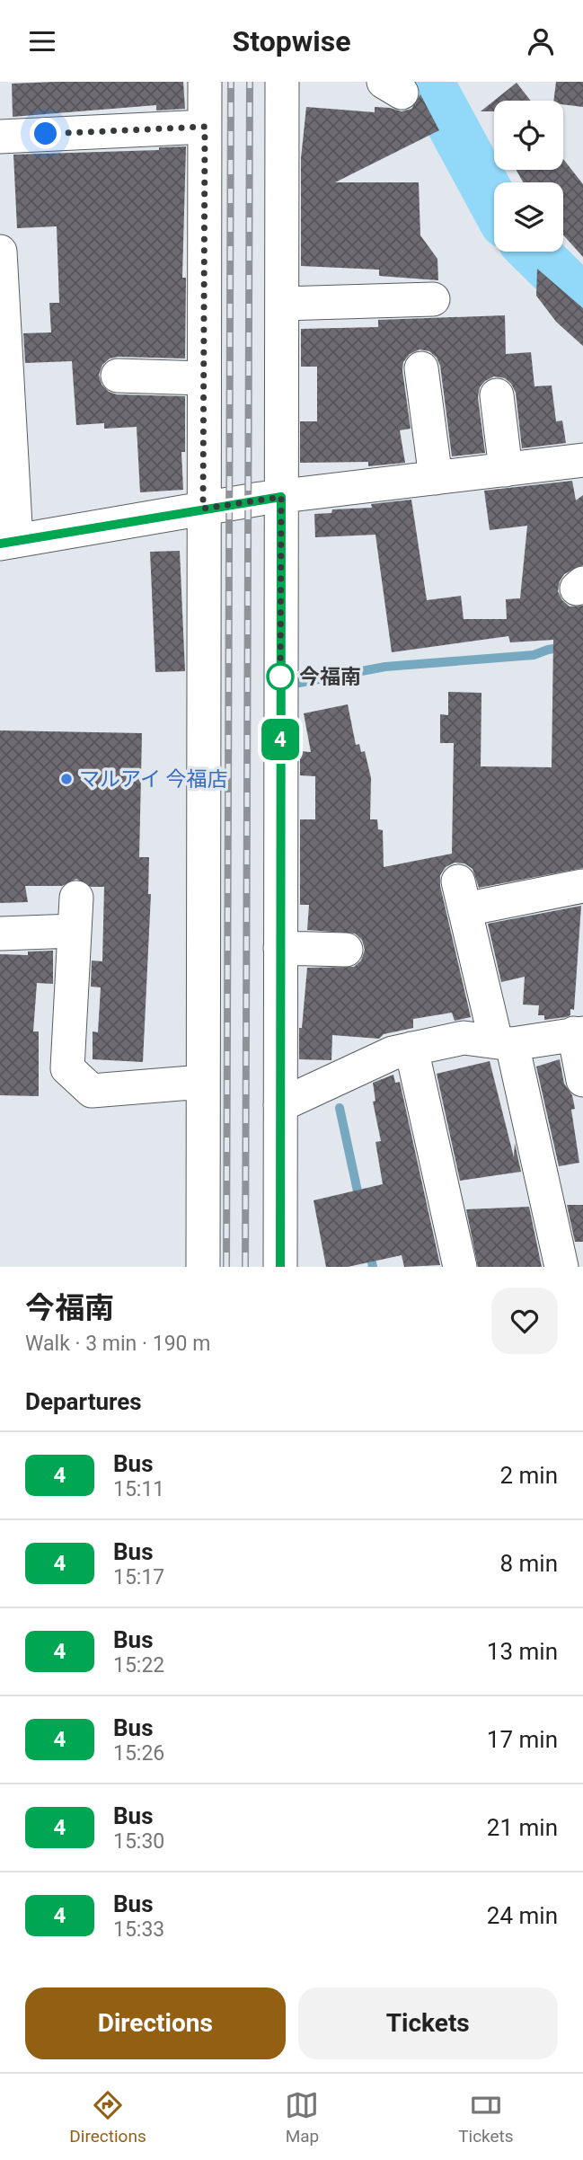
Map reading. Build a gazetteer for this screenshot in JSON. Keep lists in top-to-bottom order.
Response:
{
  "places": ["今福南", "マルアイ 今福店"],
  "lines": ["bus line 4"],
  "page": {
    "header": "Stopwise",
    "on_map": "4",
    "heading": [
      ["今福南", "Walk · 3 min · 190 m"],
      "Departures"
    ],
    "list": [
      {
        "mark": "4",
        "name": "Bus",
        "note": "15:11",
        "value": "2 min"
      },
      {
        "mark": "4",
        "name": "Bus",
        "note": "15:17",
        "value": "8 min"
      },
      {
        "mark": "4",
        "name": "Bus",
        "note": "15:22",
        "value": "13 min"
      },
      {
        "mark": "4",
        "name": "Bus",
        "note": "15:26",
        "value": "17 min"
      },
      {
        "mark": "4",
        "name": "Bus",
        "note": "15:30",
        "value": "21 min"
      },
      {
        "mark": "4",
        "name": "Bus",
        "note": "15:33",
        "value": "24 min"
      }
    ],
    "buttons": ["Directions", "Tickets"],
    "tabs": ["Directions", "Map", "Tickets"]
  }
}
